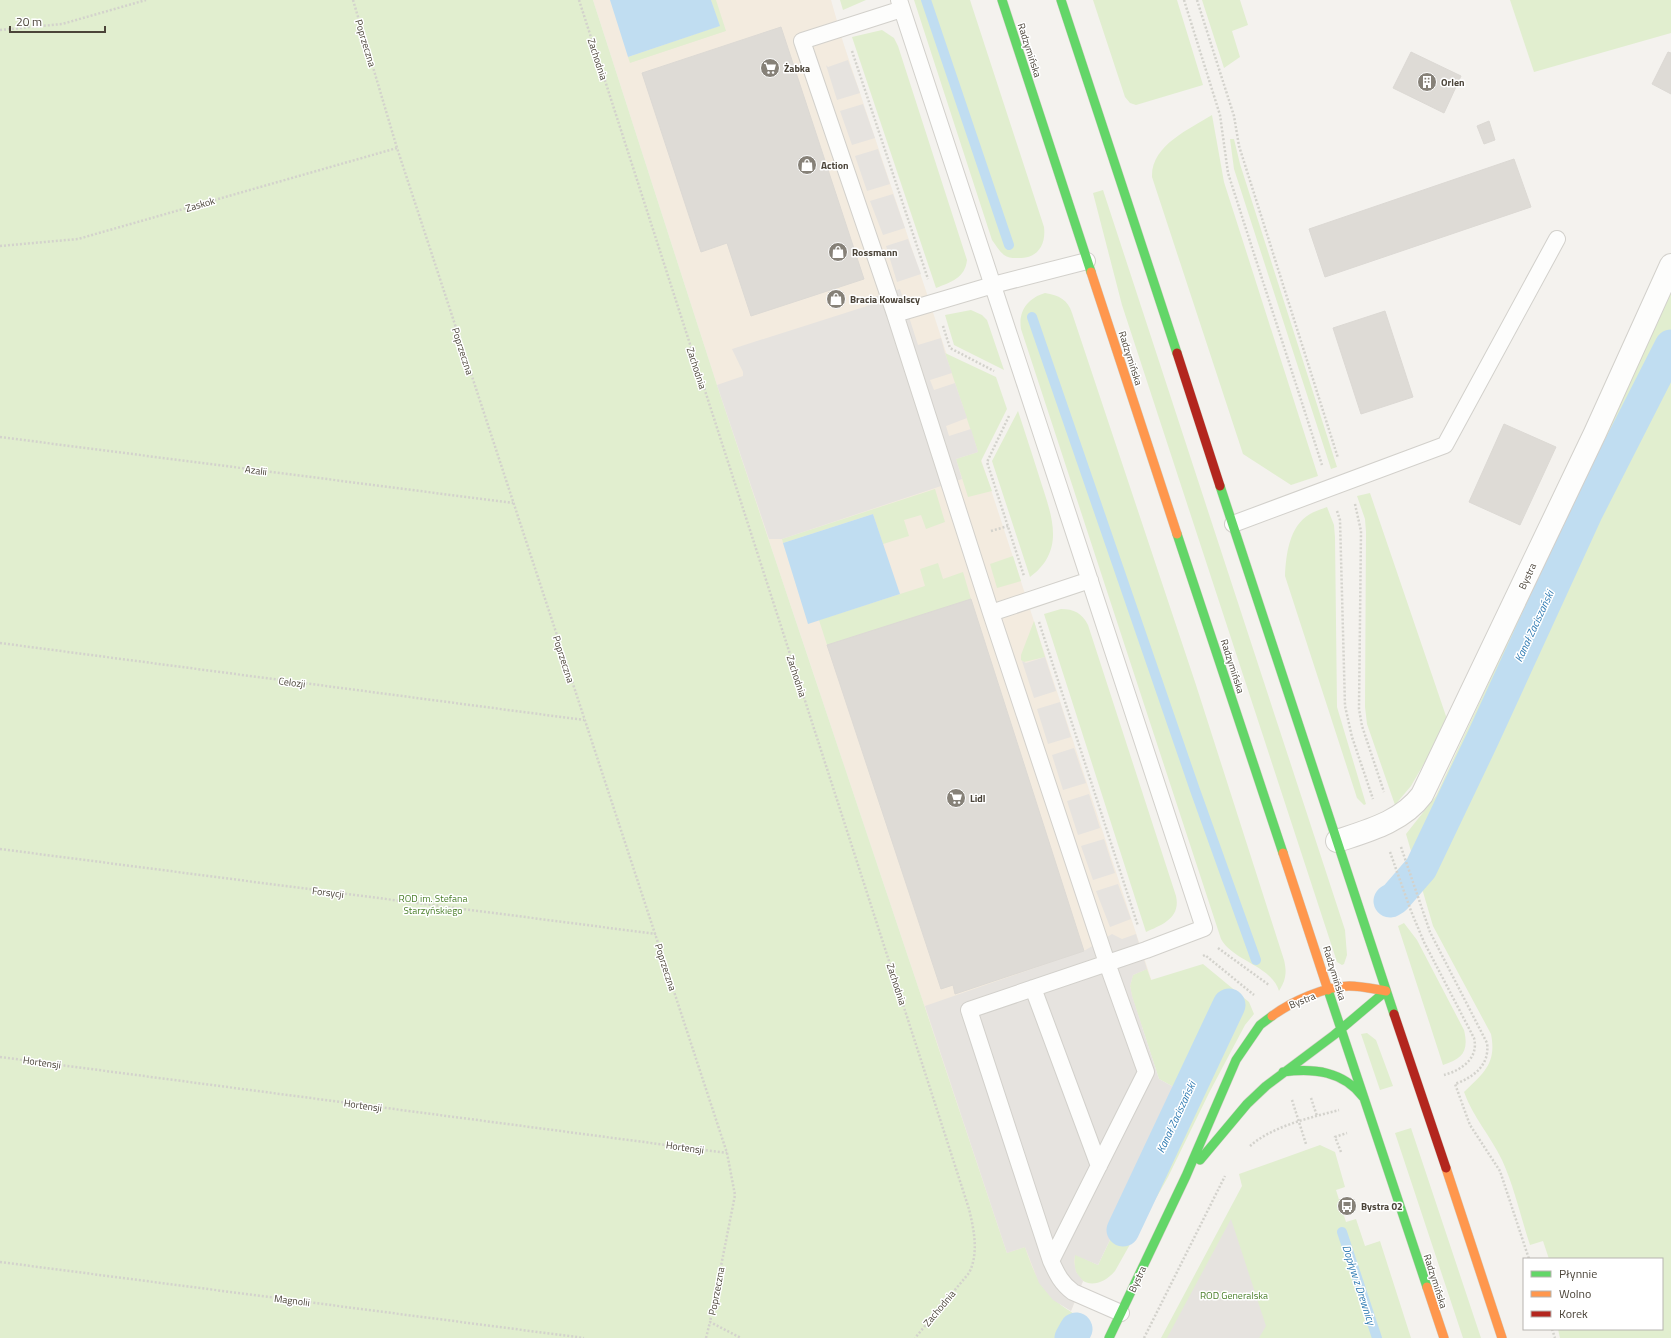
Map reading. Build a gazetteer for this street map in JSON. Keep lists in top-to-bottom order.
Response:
{
  "streets": {
    "main road": ["Radzymińska", "Bystra"],
    "path": [
      "Poprzeczna",
      "Zachodnia",
      "Zaskok",
      "Azalii",
      "Celozji",
      "Forsycji",
      "Hortensji",
      "Magnolii"
    ]
  },
  "crossings": [
    ["Poprzeczna", "Zaskok"],
    ["Poprzeczna", "Azalii"],
    ["Poprzeczna", "Celozji"],
    ["Poprzeczna", "Forsycji"],
    ["Poprzeczna", "Hortensji"],
    ["Radzymińska", "Bystra"]
  ],
  "water": ["Kanał Zaciszański", "Dopływ z Drewnicy"],
  "parks": ["ROD im. Stefana Starzyńskiego", "ROD Generalska"],
  "places": {
    "supermarket": ["Żabka", "Lidl"],
    "building": ["Orlen"],
    "shop": ["Action", "Rossmann", "Bracia Kowalscy"],
    "bus stop": ["Bystra 02"]
  },
  "legend": ["Płynnie", "Wolno", "Korek"],
  "scale_bar": "20 m"
}
